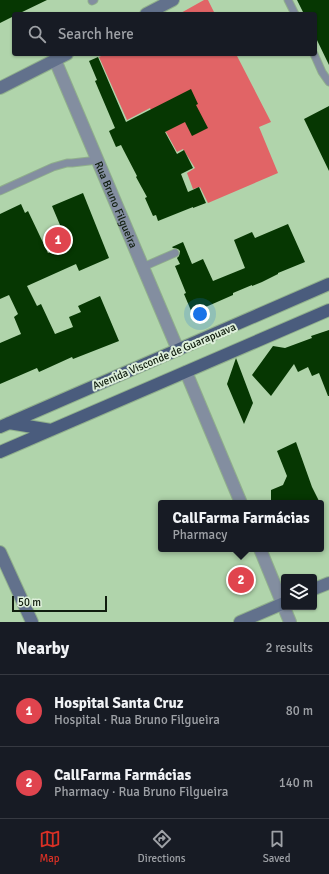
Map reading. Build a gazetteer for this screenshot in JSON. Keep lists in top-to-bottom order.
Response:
{
  "streets": {
    "main road": ["Avenida Visconde de Guarapuava"],
    "street": ["Rua Bruno Filgueira"]
  },
  "crossings": [
    ["Rua Bruno Filgueira", "Avenida Visconde de Guarapuava"]
  ],
  "scale_bar": "50 m",
  "page": {
    "search": "Search here",
    "pins": ["1", "2"],
    "popup": ["CallFarma Farmácias", "Pharmacy"],
    "scale": "50 m",
    "heading": ["Nearby", "2 results"],
    "list": [
      {
        "mark": "1",
        "name": "Hospital Santa Cruz",
        "note": "Hospital · Rua Bruno Filgueira",
        "value": "80 m"
      },
      {
        "mark": "2",
        "name": "CallFarma Farmácias",
        "note": "Pharmacy · Rua Bruno Filgueira",
        "value": "140 m"
      }
    ],
    "nav": ["Map", "Directions", "Saved"]
  }
}
